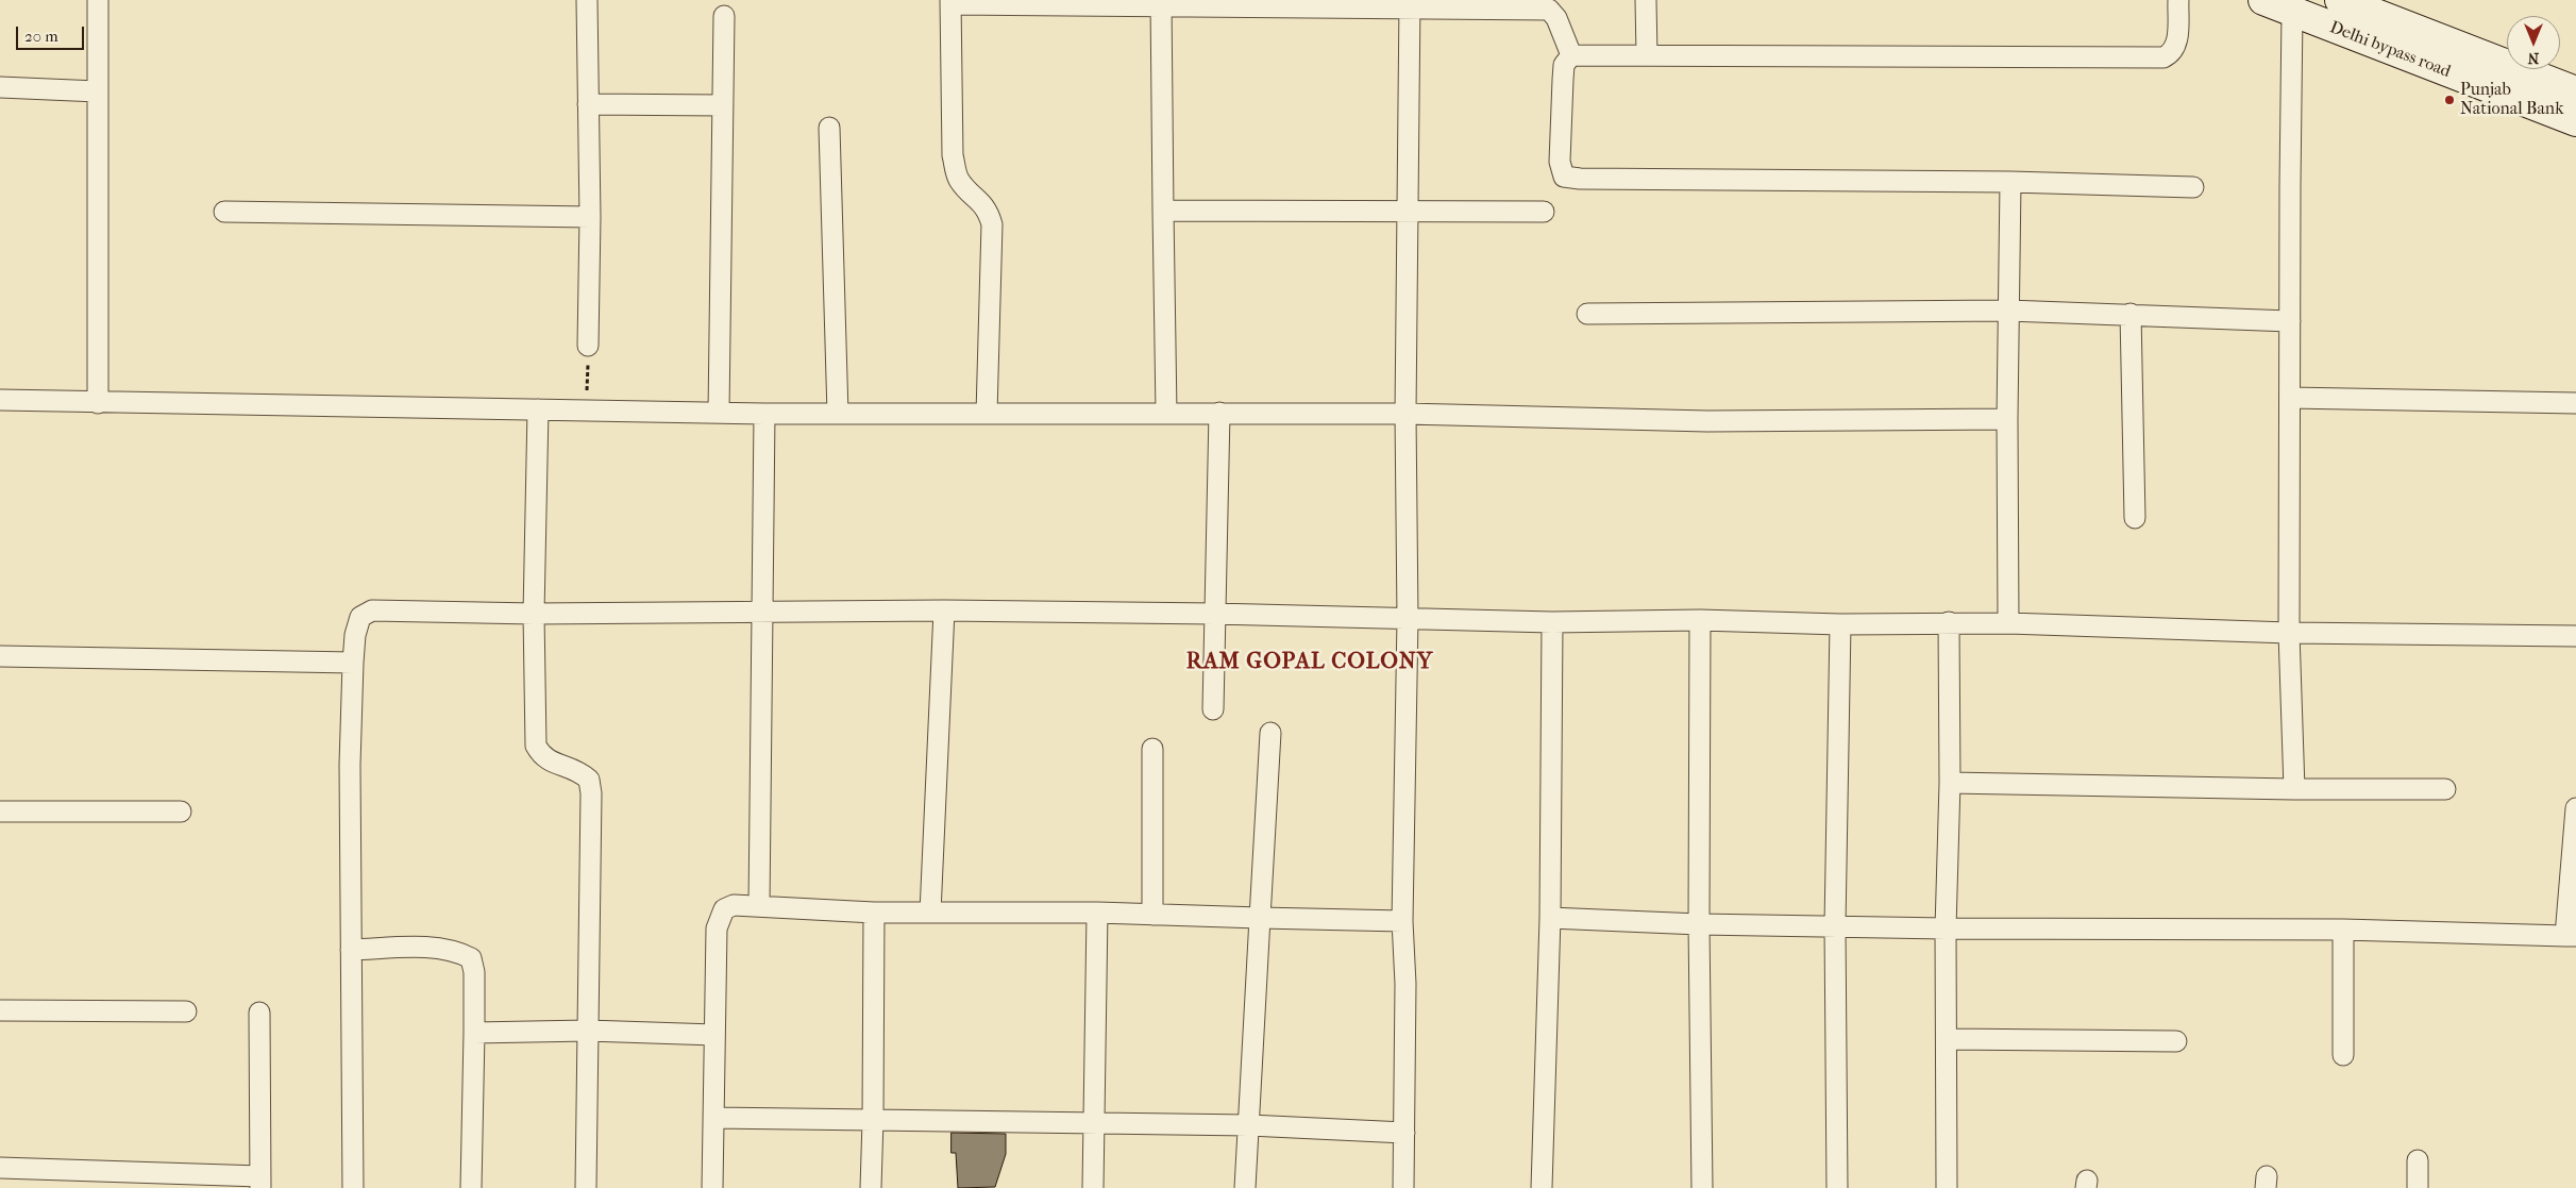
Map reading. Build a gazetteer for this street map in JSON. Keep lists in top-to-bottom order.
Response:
{
  "streets": {
    "main road": ["Delhi bypass road"]
  },
  "districts": ["RAM GOPAL COLONY"],
  "places": ["Punjab National Bank"],
  "scale_bar": "20 m",
  "north": "bottom"
}
